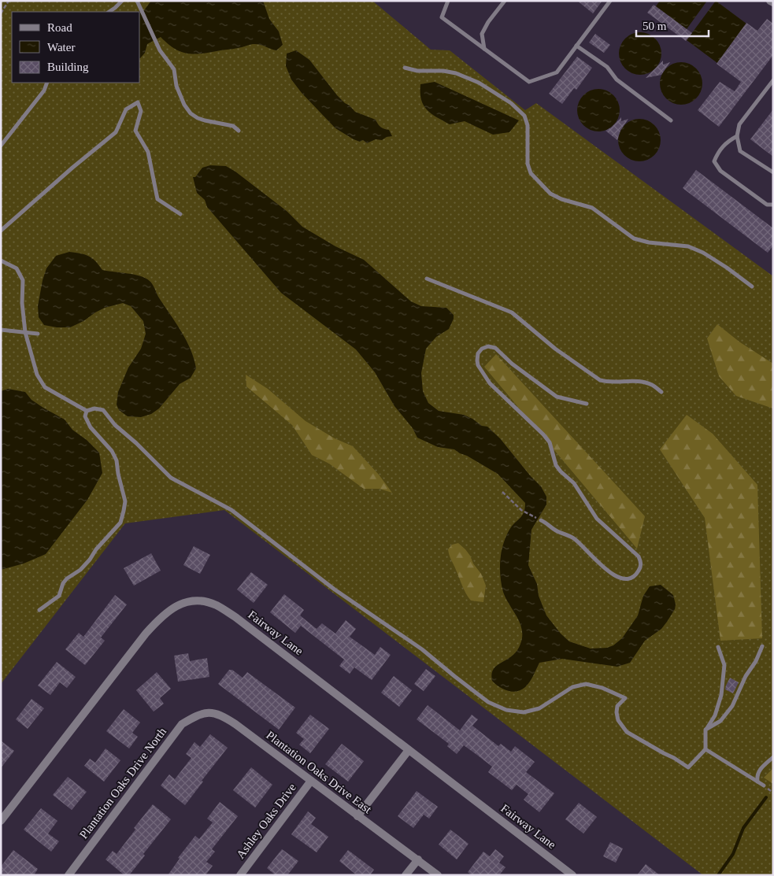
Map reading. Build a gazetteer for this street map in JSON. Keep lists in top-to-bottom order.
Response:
{
  "streets": {
    "street": [
      "Fairway Lane",
      "Plantation Oaks Drive East",
      "Plantation Oaks Drive North",
      "Ashley Oaks Drive"
    ]
  },
  "crossings": [
    ["Plantation Oaks Drive East", "Plantation Oaks Drive North"],
    ["Plantation Oaks Drive East", "Ashley Oaks Drive"]
  ],
  "legend": ["Road", "Water", "Building"],
  "scale_bar": "50 m"
}
